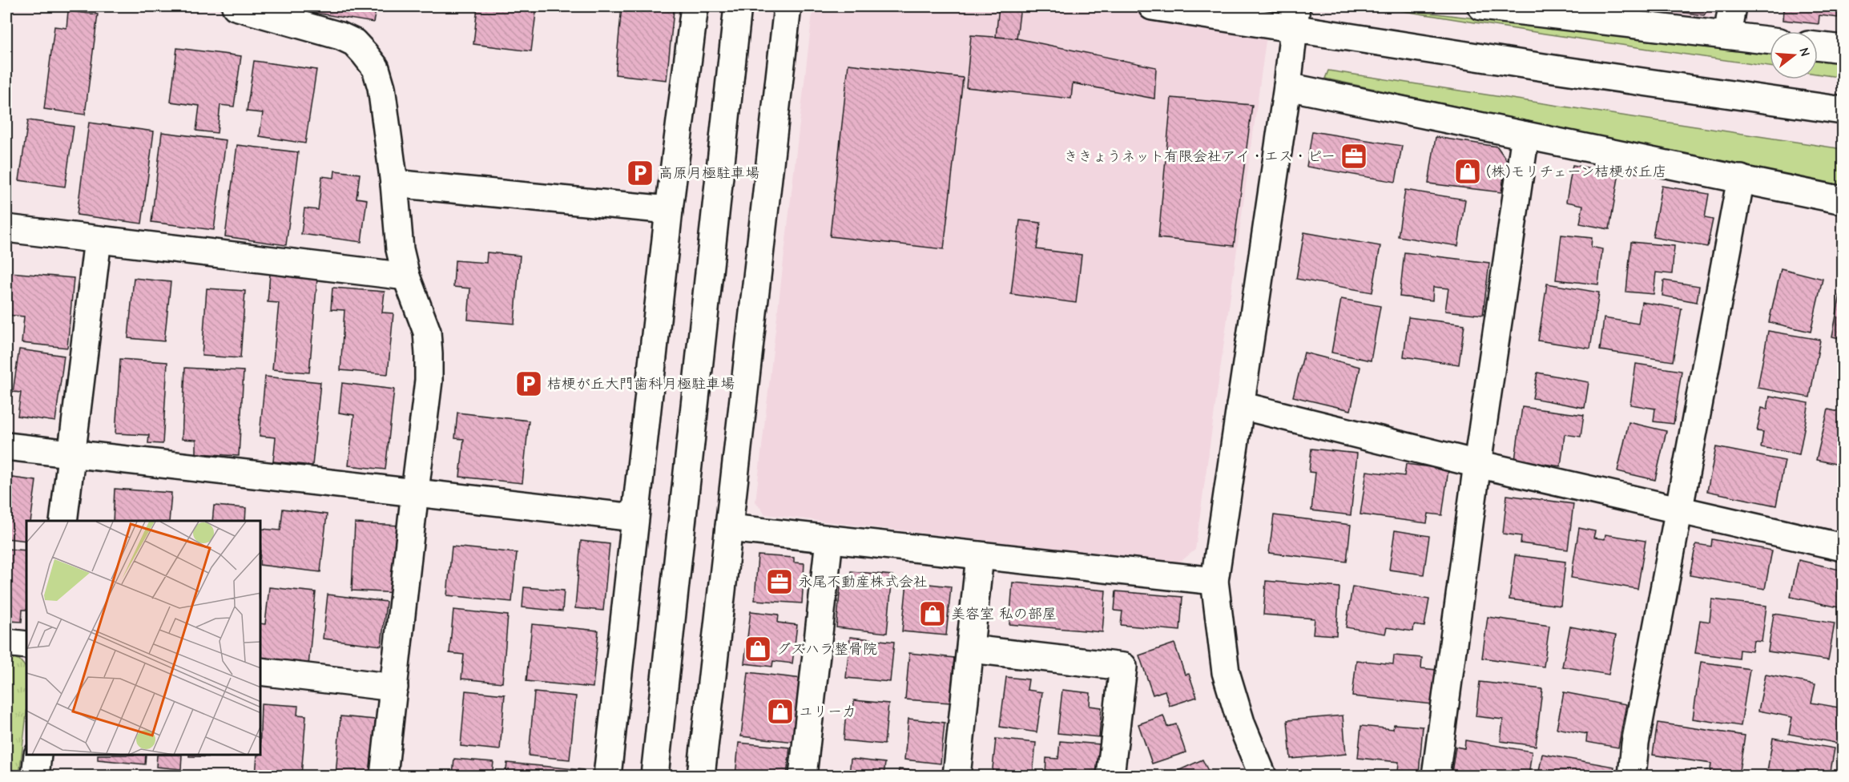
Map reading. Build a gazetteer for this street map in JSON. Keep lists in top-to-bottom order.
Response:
{
  "places": {
    "office": ["ききょうネット有限会社アイ・エス・ピー", "永尾不動産株式会社"],
    "shop": [
      "(株)モリチェーン桔梗が丘店",
      "美容室 私の部屋",
      "グズハラ整骨院",
      "ユリーカ"
    ],
    "parking": ["高原月極駐車場", "桔梗が丘大門歯科月極駐車場"]
  },
  "north": "right"
}
